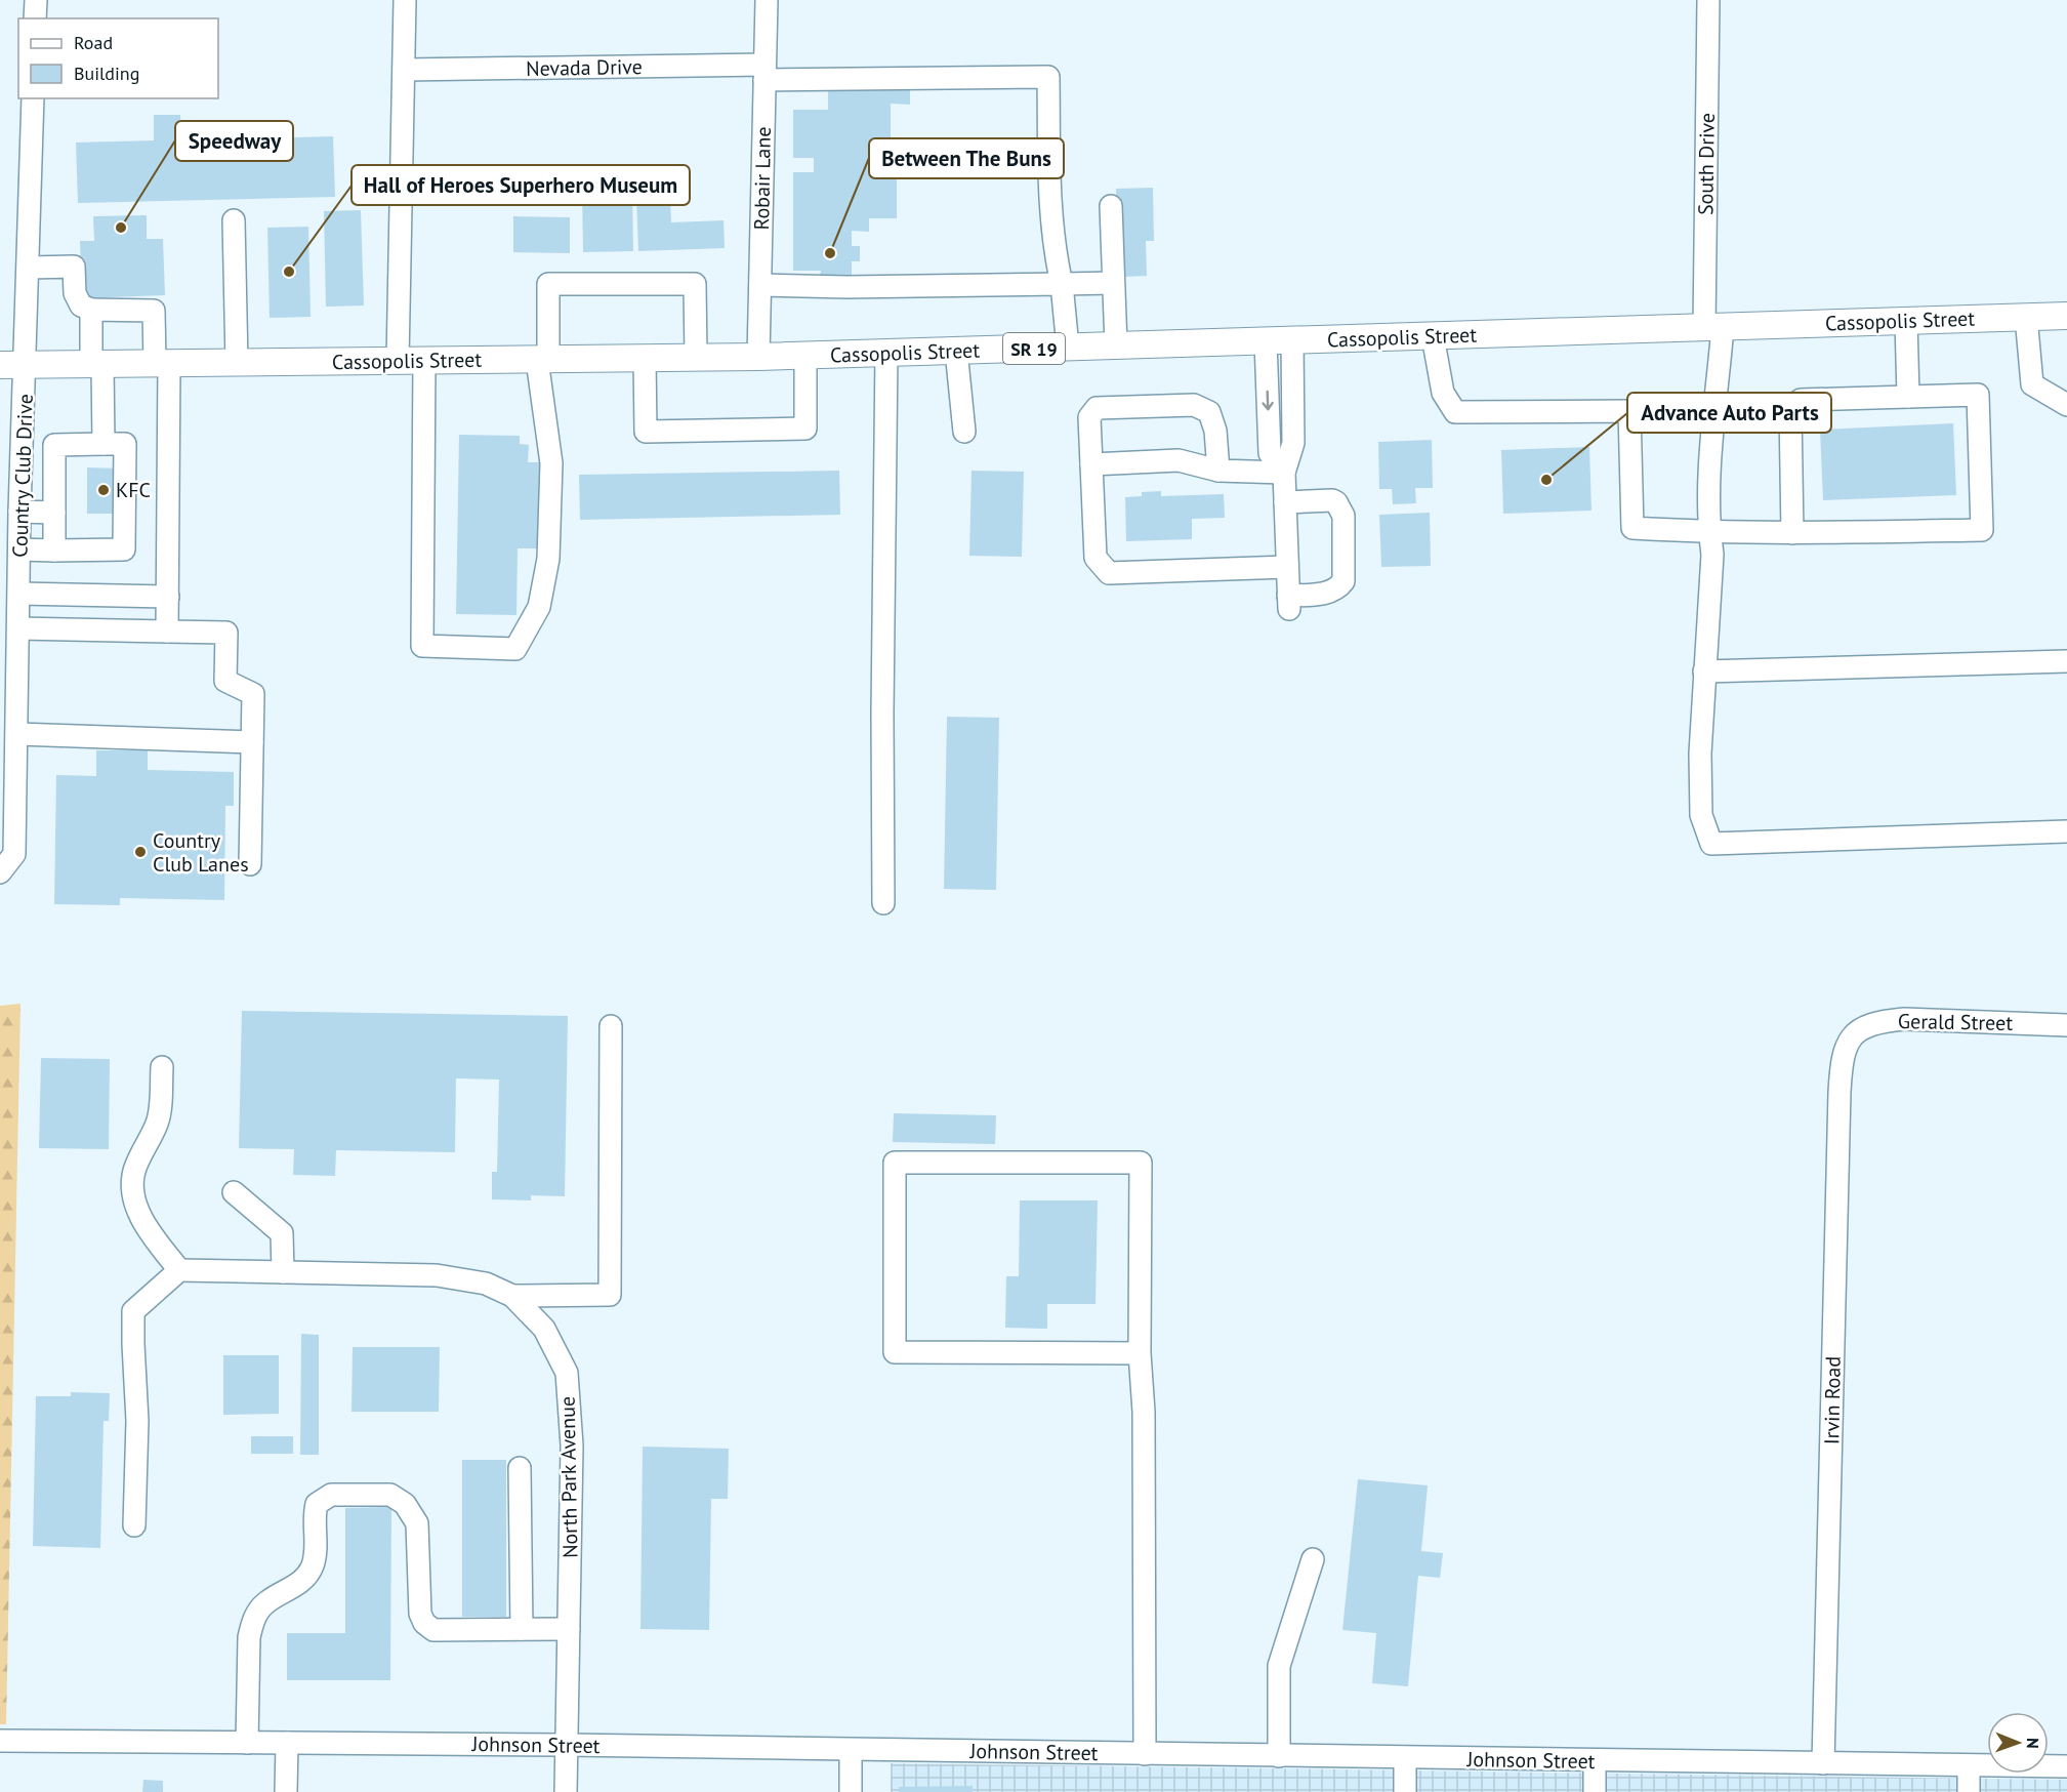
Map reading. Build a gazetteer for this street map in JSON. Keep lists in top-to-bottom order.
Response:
{
  "streets": {
    "main road": ["Cassopolis Street", "SR 19"],
    "street": [
      "Nevada Drive",
      "South Drive",
      "Robair Lane",
      "Country Club Drive",
      "Gerald Street",
      "Irvin Road",
      "North Park Avenue",
      "Johnson Street"
    ]
  },
  "crossings": [
    ["Nevada Drive", "Robair Lane"],
    ["South Drive", "Cassopolis Street"],
    ["Robair Lane", "Cassopolis Street"],
    ["Cassopolis Street", "Country Club Drive"],
    ["Gerald Street", "Irvin Road"],
    ["Irvin Road", "Johnson Street"],
    ["North Park Avenue", "Johnson Street"]
  ],
  "places": [
    "Speedway",
    "Between The Buns",
    "Hall of Heroes Superhero Museum",
    "Advance Auto Parts",
    "KFC",
    "Country Club Lanes"
  ],
  "legend": ["Road", "Building"],
  "north": "right"
}
